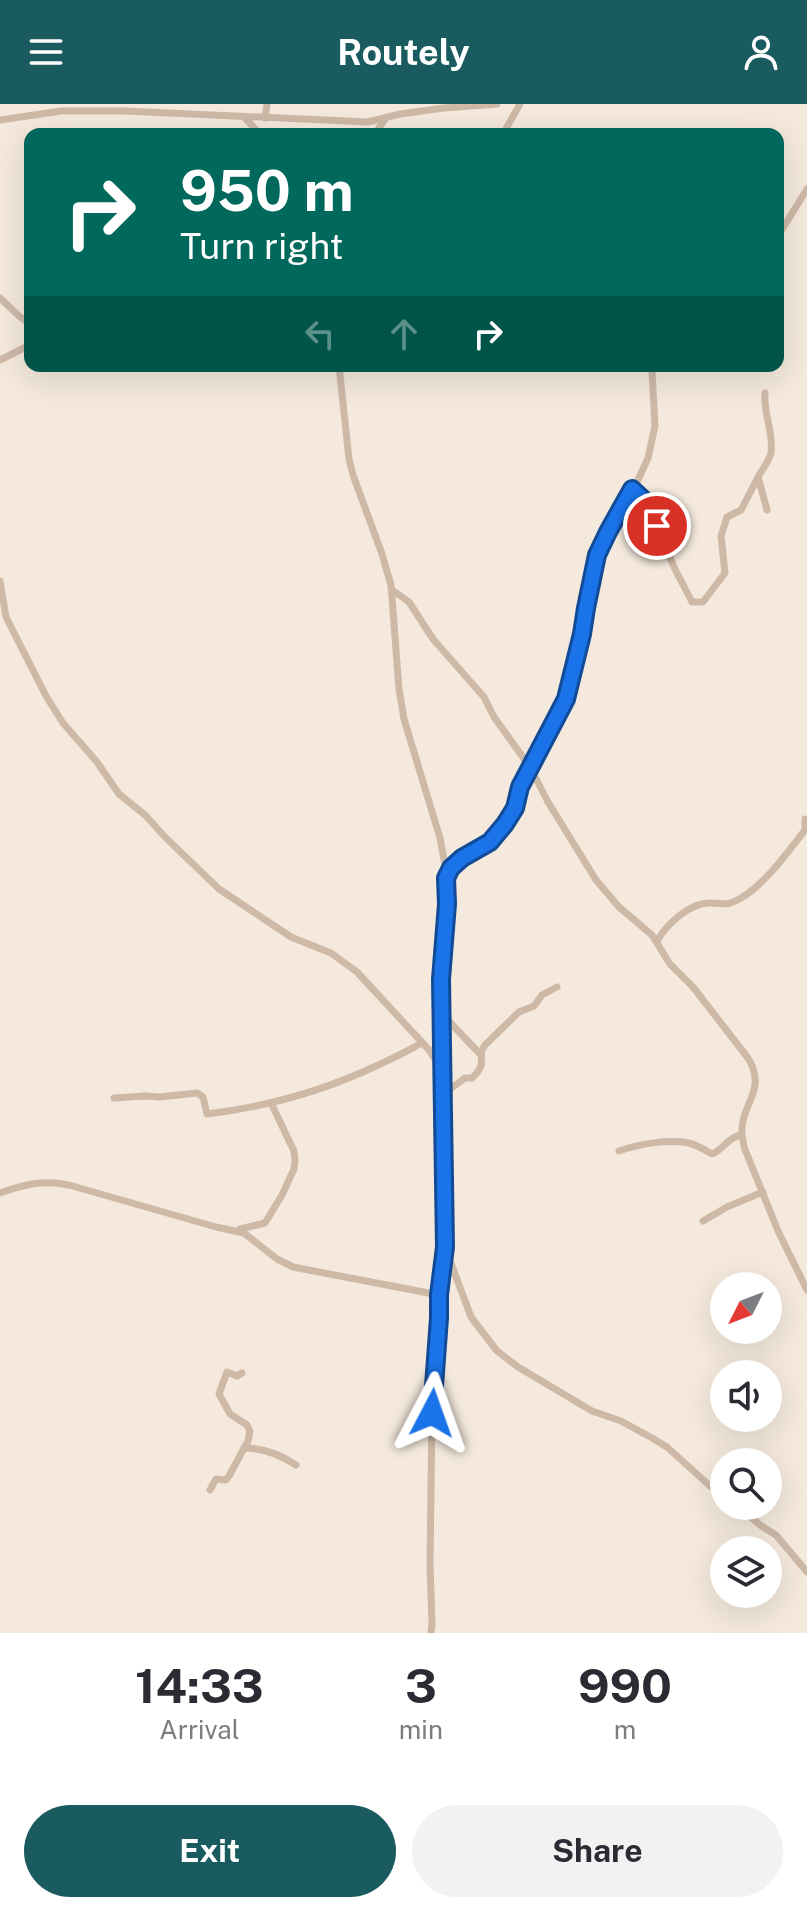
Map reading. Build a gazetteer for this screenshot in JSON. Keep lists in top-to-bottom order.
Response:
{
  "north": "bottom left",
  "page": {
    "header": "Routely",
    "turn": ["950 m", "Turn right"],
    "eta": [
      "14:33",
      "Arrival",
      "3",
      "min",
      "990",
      "m"
    ],
    "buttons": ["Exit", "Share"]
  }
}
